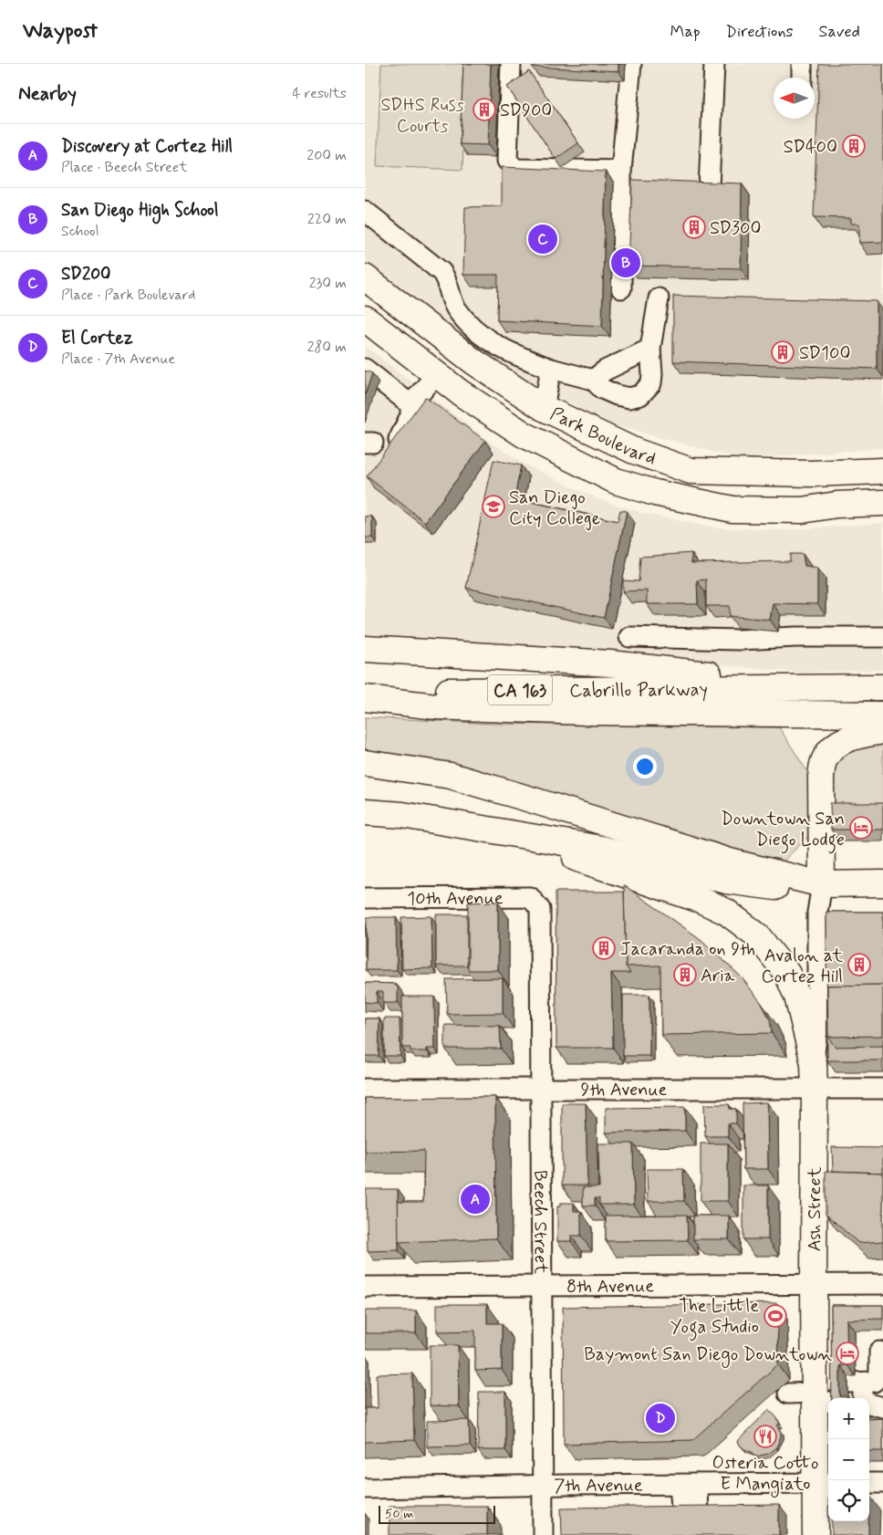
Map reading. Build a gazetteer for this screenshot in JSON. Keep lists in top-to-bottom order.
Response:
{
  "streets": {
    "main road": [
      "Park Boulevard",
      "Cabrillo Parkway",
      "CA 163",
      "Ash Street"
    ],
    "street": [
      "10th Avenue",
      "9th Avenue",
      "Beech Street",
      "8th Avenue",
      "7th Avenue"
    ]
  },
  "crossings": [
    ["10th Avenue", "Beech Street"],
    ["9th Avenue", "Ash Street"],
    ["9th Avenue", "Beech Street"],
    ["Ash Street", "8th Avenue"],
    ["Ash Street", "7th Avenue"],
    ["Beech Street", "8th Avenue"],
    ["Beech Street", "7th Avenue"]
  ],
  "parks": ["SDHS Russ Courts"],
  "places": {
    "building": [
      "SD900",
      "SD400",
      "SD300",
      "SD100",
      "Jacaranda on 9th",
      "Avalon at Cortez Hill",
      "Aria"
    ],
    "school or university": ["San Diego City College"],
    "hotel": ["Downtown San Diego Lodge", "Baymont San Diego Downtown"],
    "sports": ["The Little Yoga Studio"],
    "restaurant": ["Osteria Cotto E Mangiato"]
  },
  "scale_bar": "50 m",
  "north": "left",
  "page": {
    "header": "Waypost",
    "nav": ["Map", "Directions", "Saved"],
    "heading": ["Nearby", "4 results"],
    "list": [
      {
        "mark": "A",
        "name": "Discovery at Cortez Hill",
        "note": "Place · Beech Street",
        "value": "200 m"
      },
      {
        "mark": "B",
        "name": "San Diego High School",
        "note": "School",
        "value": "220 m"
      },
      {
        "mark": "C",
        "name": "SD200",
        "note": "Place · Park Boulevard",
        "value": "230 m"
      },
      {
        "mark": "D",
        "name": "El Cortez",
        "note": "Place · 7th Avenue",
        "value": "280 m"
      }
    ],
    "pins": [
      "C",
      "B",
      "A",
      "D"
    ],
    "map_buttons": ["+", "−"],
    "scale": "50 m"
  }
}
